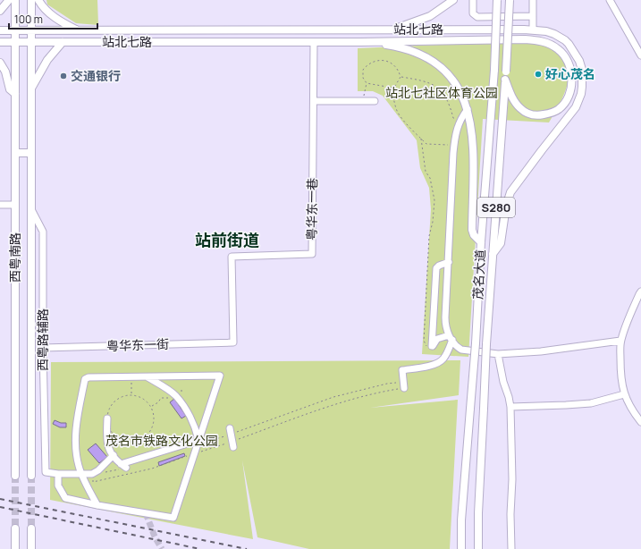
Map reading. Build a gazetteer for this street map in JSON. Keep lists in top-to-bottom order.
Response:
{
  "streets": {
    "main road": [
      "站北七路",
      "S280",
      "西粤南路",
      "茂名大道"
    ],
    "street": ["粤华东一巷", "西粤路辅路", "粤华东一街"]
  },
  "crossings": [
    ["站北七路", "粤华东一巷"],
    ["站北七路", "西粤南路"],
    ["站北七路", "茂名大道"],
    ["粤华东一巷", "粤华东一街"],
    ["西粤南路", "西粤路辅路"],
    ["西粤路辅路", "粤华东一街"]
  ],
  "districts": ["站前街道"],
  "parks": ["站北七社区体育公园", "茂名市铁路文化公园"],
  "places": ["好心茂名", "交通银行"],
  "scale_bar": "100 m"
}
